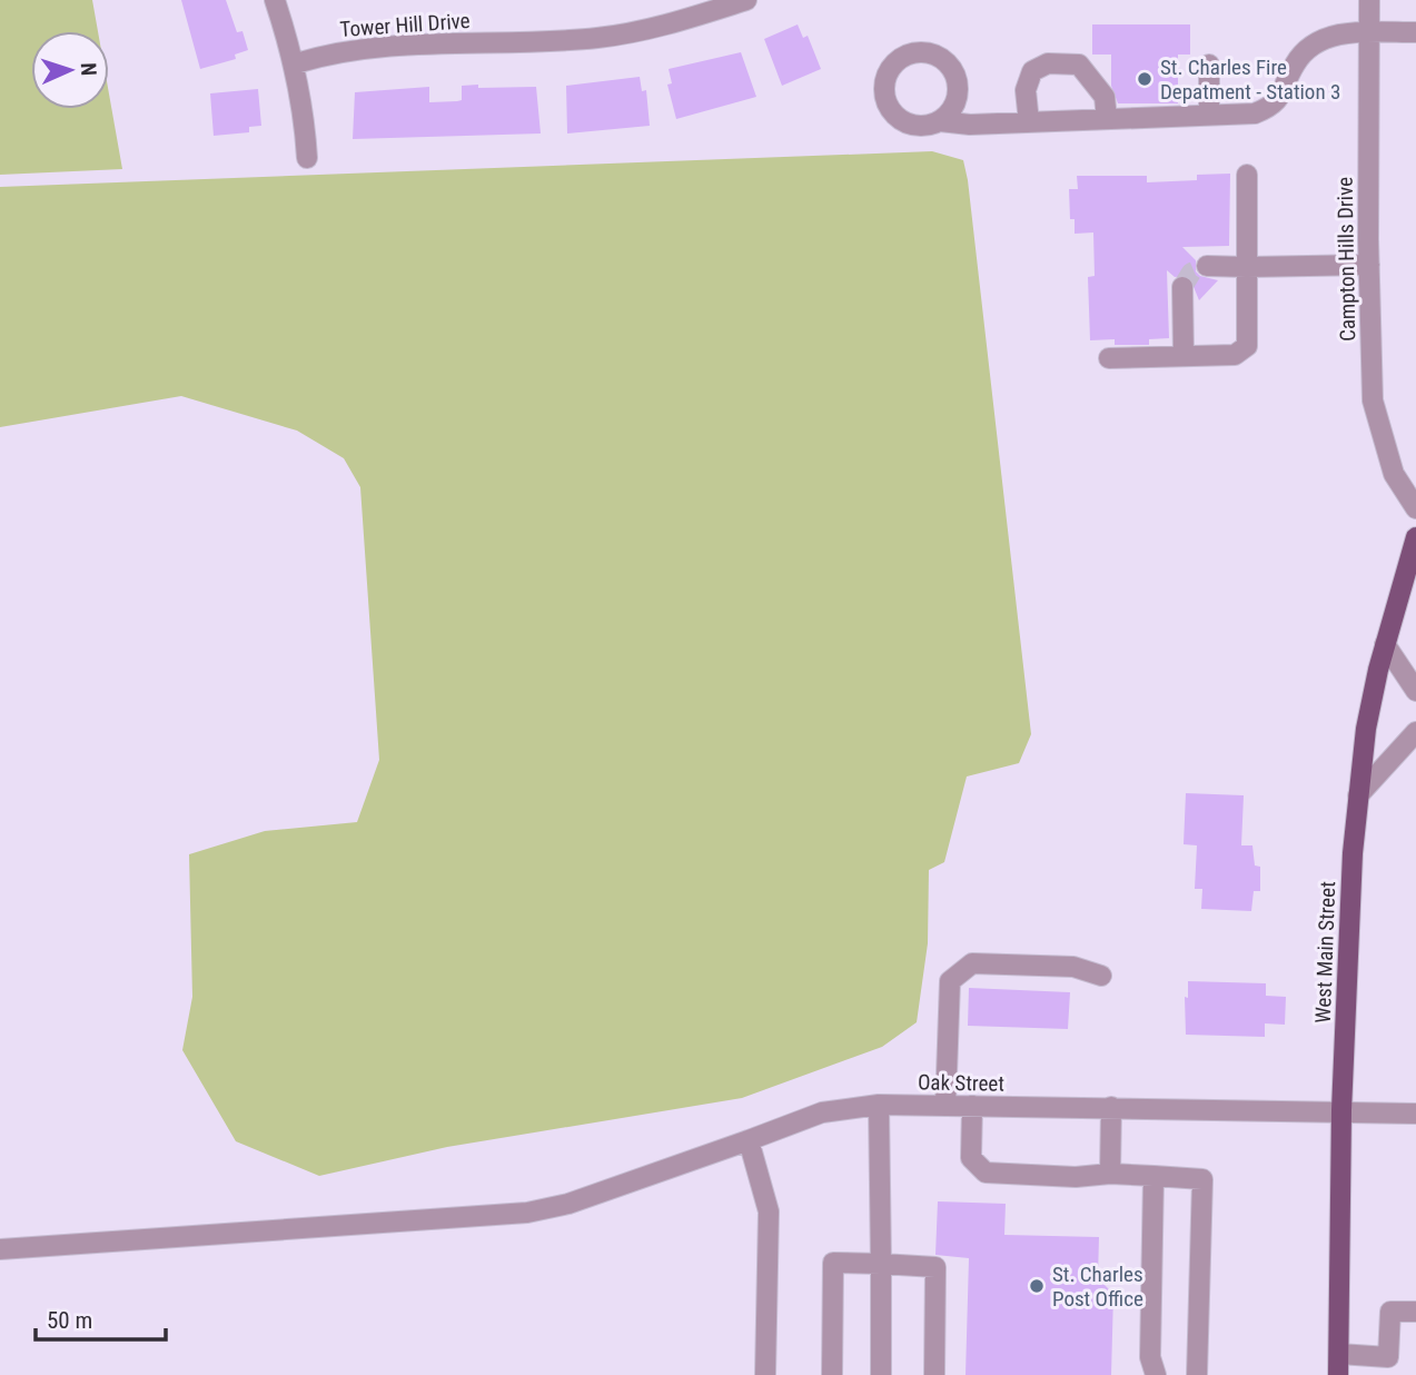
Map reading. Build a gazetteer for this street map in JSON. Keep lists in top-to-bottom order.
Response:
{
  "streets": {
    "main road": ["West Main Street"],
    "street": ["Tower Hill Drive", "Campton Hills Drive", "Oak Street"]
  },
  "crossings": [
    ["West Main Street", "Oak Street"]
  ],
  "places": ["St. Charles Fire Depatment - Station 3", "St. Charles Post Office"],
  "scale_bar": "50 m",
  "north": "right"
}
